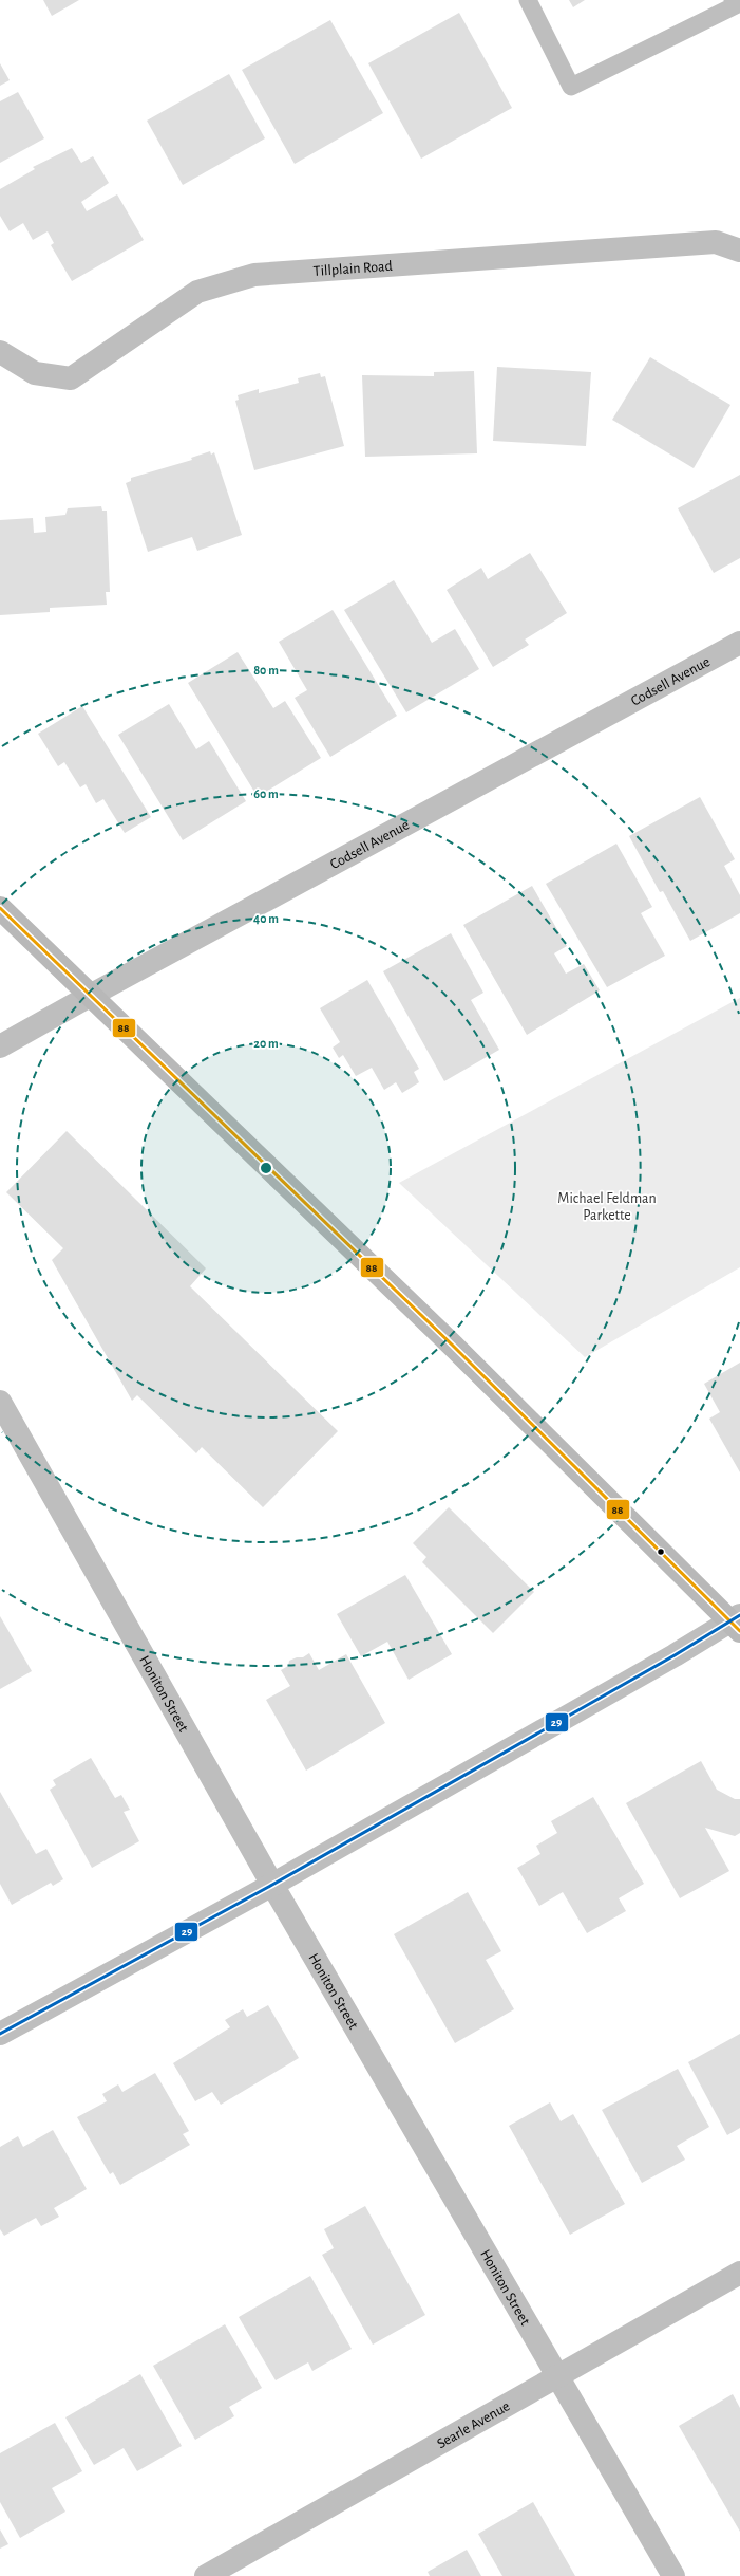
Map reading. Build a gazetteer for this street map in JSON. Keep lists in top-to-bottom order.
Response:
{
  "streets": {
    "street": [
      "Tillplain Road",
      "Codsell Avenue",
      "Honiton Street",
      "Searle Avenue"
    ]
  },
  "crossings": [
    ["Honiton Street", "Searle Avenue"]
  ],
  "parks": ["Michael Feldman Parkette"],
  "lines": ["transit line 88", "transit line 29"],
  "rings": [
    "80 m",
    "60 m",
    "40 m",
    "20 m"
  ]
}
